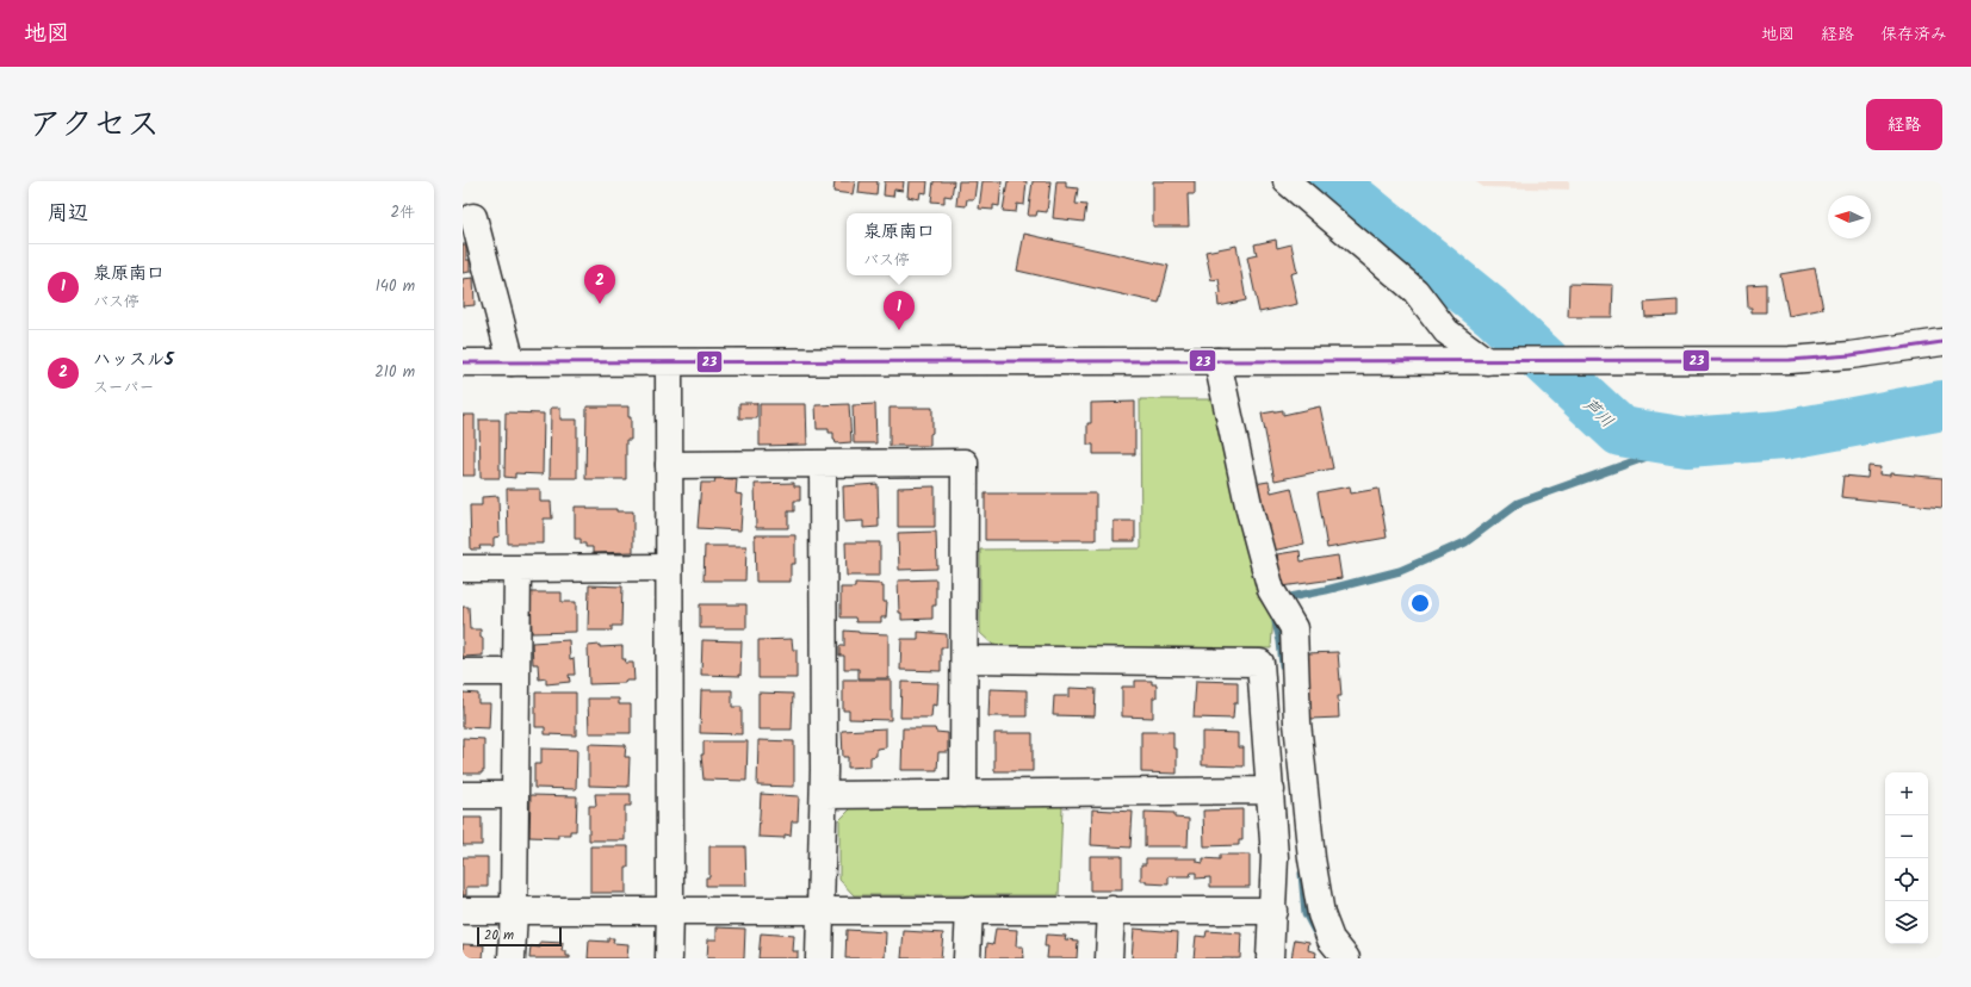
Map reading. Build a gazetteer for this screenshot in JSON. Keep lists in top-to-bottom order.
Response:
{
  "water": ["芦川"],
  "lines": ["transit line 23"],
  "scale_bar": "20 m",
  "north": "left",
  "page": {
    "header": "地図",
    "nav": ["地図", "経路", "保存済み"],
    "title": "アクセス",
    "buttons": "経路",
    "heading": ["周辺", "2件"],
    "popup": ["泉原南口", "バス停"],
    "list": [
      {
        "mark": "1",
        "name": "泉原南口",
        "note": "バス停",
        "value": "140 m"
      },
      {
        "mark": "2",
        "name": "ハッスル5",
        "note": "スーパー",
        "value": "210 m"
      }
    ],
    "pins": ["2", "1"],
    "map_buttons": ["+", "−"],
    "scale": "20 m"
  }
}
